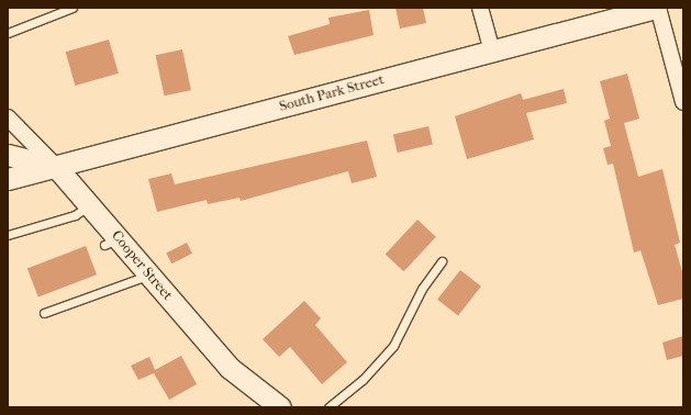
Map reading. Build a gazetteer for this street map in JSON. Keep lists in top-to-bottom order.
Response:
{
  "streets": {
    "main road": ["South Park Street", "Cooper Street"]
  },
  "crossings": [
    ["South Park Street", "Cooper Street"]
  ]
}
